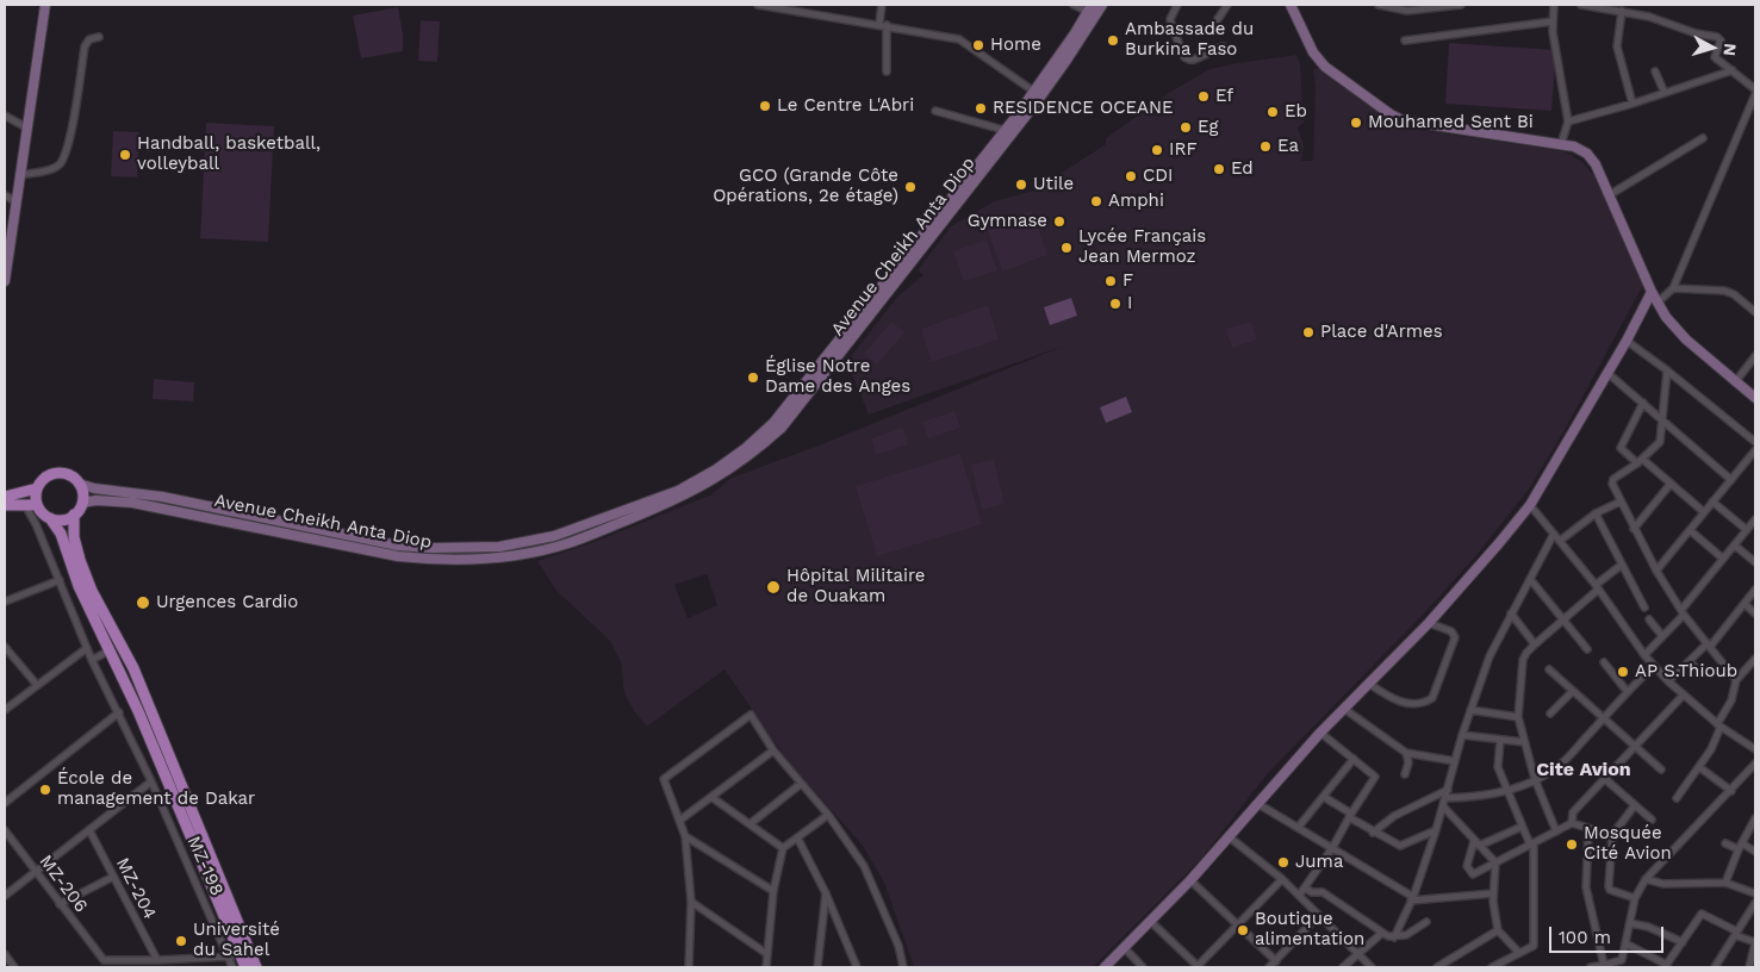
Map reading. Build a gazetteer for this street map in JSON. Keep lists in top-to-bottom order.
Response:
{
  "streets": {
    "street": [
      "Avenue Cheikh Anta Diop",
      "MZ-198",
      "MZ-206",
      "MZ-204"
    ]
  },
  "crossings": [
    ["MZ-206", "MZ-204"]
  ],
  "districts": ["Cite Avion"],
  "places": [
    "Ambassade du Burkina Faso",
    "Home",
    "Ef",
    "Le Centre L'Abri",
    "RESIDENCE OCEANE",
    "Eb",
    "Mouhamed Sent Bi",
    "Eg",
    "Ea",
    "IRF",
    "Handball, basketball, volleyball",
    "Ed",
    "CDI",
    "Utile",
    "GCO (Grande Côte Opérations, 2e étage)",
    "Amphi",
    "Gymnase",
    "Lycée Français Jean Mermoz",
    "F",
    "I",
    "Place d'Armes",
    "Église Notre Dame des Anges",
    "Hôpital Militaire de Ouakam",
    "Urgences Cardio",
    "AP S.Thioub",
    "École de management de Dakar",
    "Mosquée Cité Avion",
    "Juma",
    "Boutique alimentation",
    "Université du Sahel"
  ],
  "scale_bar": "100 m",
  "north": "right"
}
